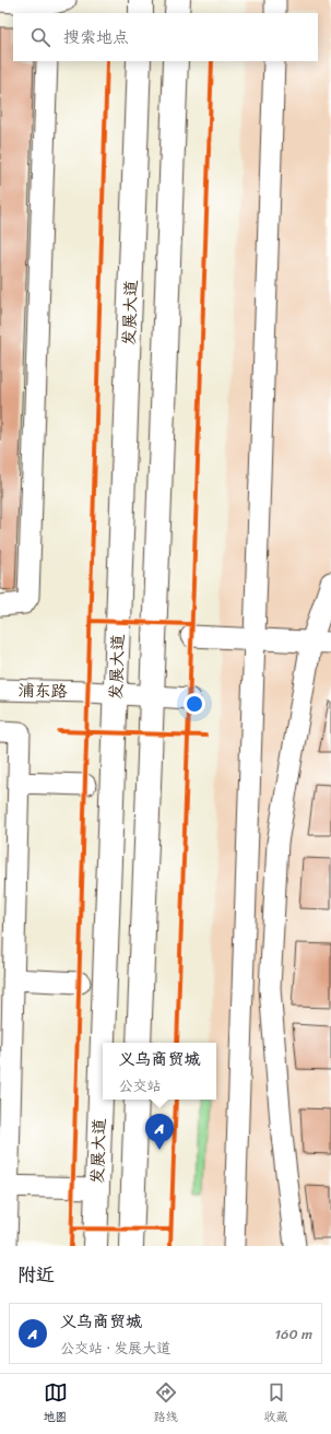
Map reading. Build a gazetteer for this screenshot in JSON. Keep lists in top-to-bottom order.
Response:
{
  "streets": {
    "main road": ["发展大道"],
    "street": ["浦东路"]
  },
  "crossings": [
    ["发展大道", "浦东路"]
  ],
  "page": {
    "search": "搜索地点",
    "popup": ["义乌商贸城", "公交站"],
    "pins": "A",
    "heading": "附近",
    "list": [
      {
        "mark": "A",
        "name": "义乌商贸城",
        "note": "公交站 · 发展大道",
        "value": "160 m"
      }
    ],
    "nav": ["地图", "路线", "收藏"]
  }
}
